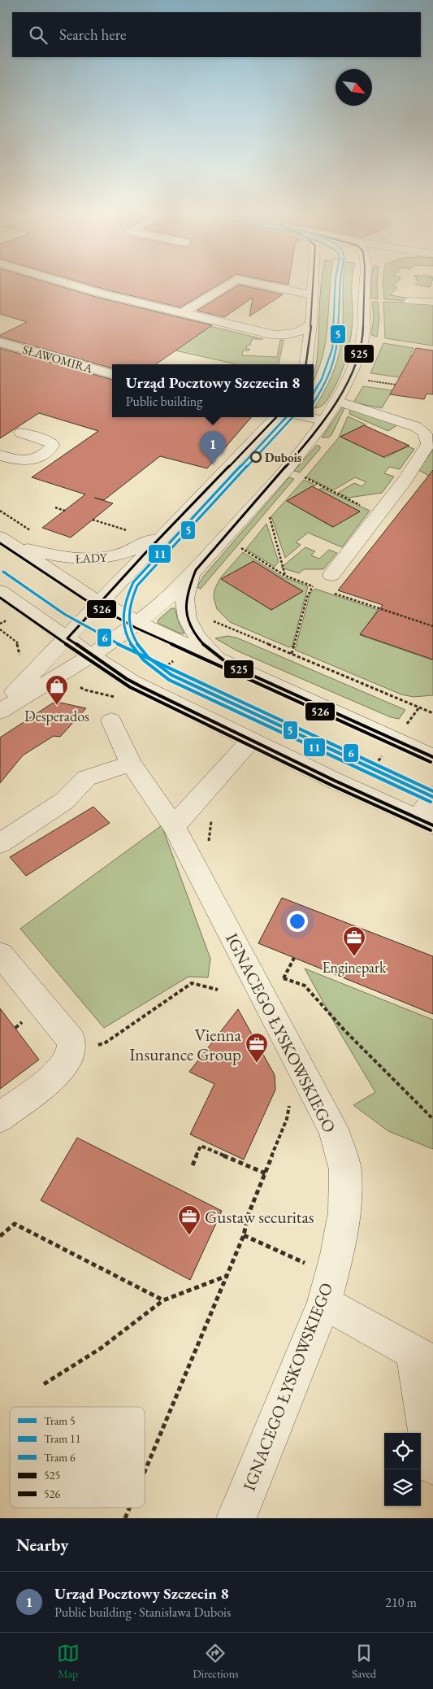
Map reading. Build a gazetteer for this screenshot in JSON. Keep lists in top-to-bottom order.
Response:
{
  "streets": {
    "street": ["SŁAWOMIRA", "ŁADY", "IGNACEGO ŁYSKOWSKIEGO"]
  },
  "places": {
    "other": ["Dubois"],
    "shop": ["Desperados"],
    "office": ["Enginepark", "Vienna Insurance Group", "Gustaw securitas"]
  },
  "lines": [
    "tram line 5",
    "tram line 11",
    "transit line 525",
    "transit line 526",
    "tram line 6"
  ],
  "legend": [
    "Tram 5",
    "Tram 11",
    "Tram 6",
    "525",
    "526"
  ],
  "north": "bottom right",
  "page": {
    "search": "Search here",
    "popup": ["Urząd Pocztowy Szczecin 8", "Public building"],
    "pins": "1",
    "heading": "Nearby",
    "list": [
      {
        "mark": "1",
        "name": "Urząd Pocztowy Szczecin 8",
        "note": "Public building · Stanisława Dubois",
        "value": "210 m"
      }
    ],
    "nav": ["Map", "Directions", "Saved"]
  }
}
